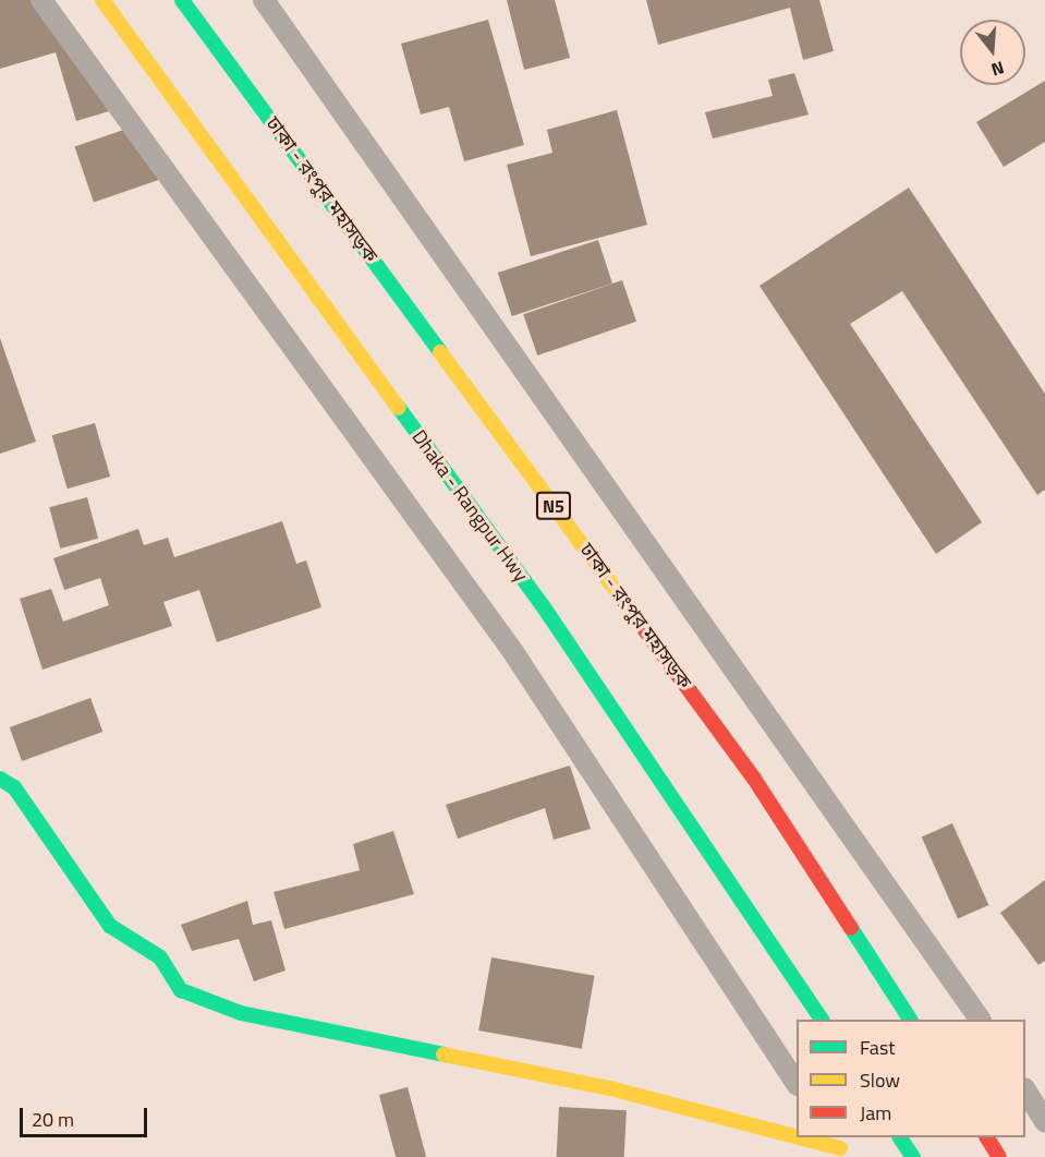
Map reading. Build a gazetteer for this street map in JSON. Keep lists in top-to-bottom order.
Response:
{
  "streets": {
    "main road": ["ঢাকা - রংপুর মহাসড়ক", "Dhaka - Rangpur Hwy", "N5"]
  },
  "legend": ["Fast", "Slow", "Jam"],
  "scale_bar": "20 m",
  "north": "bottom"
}
